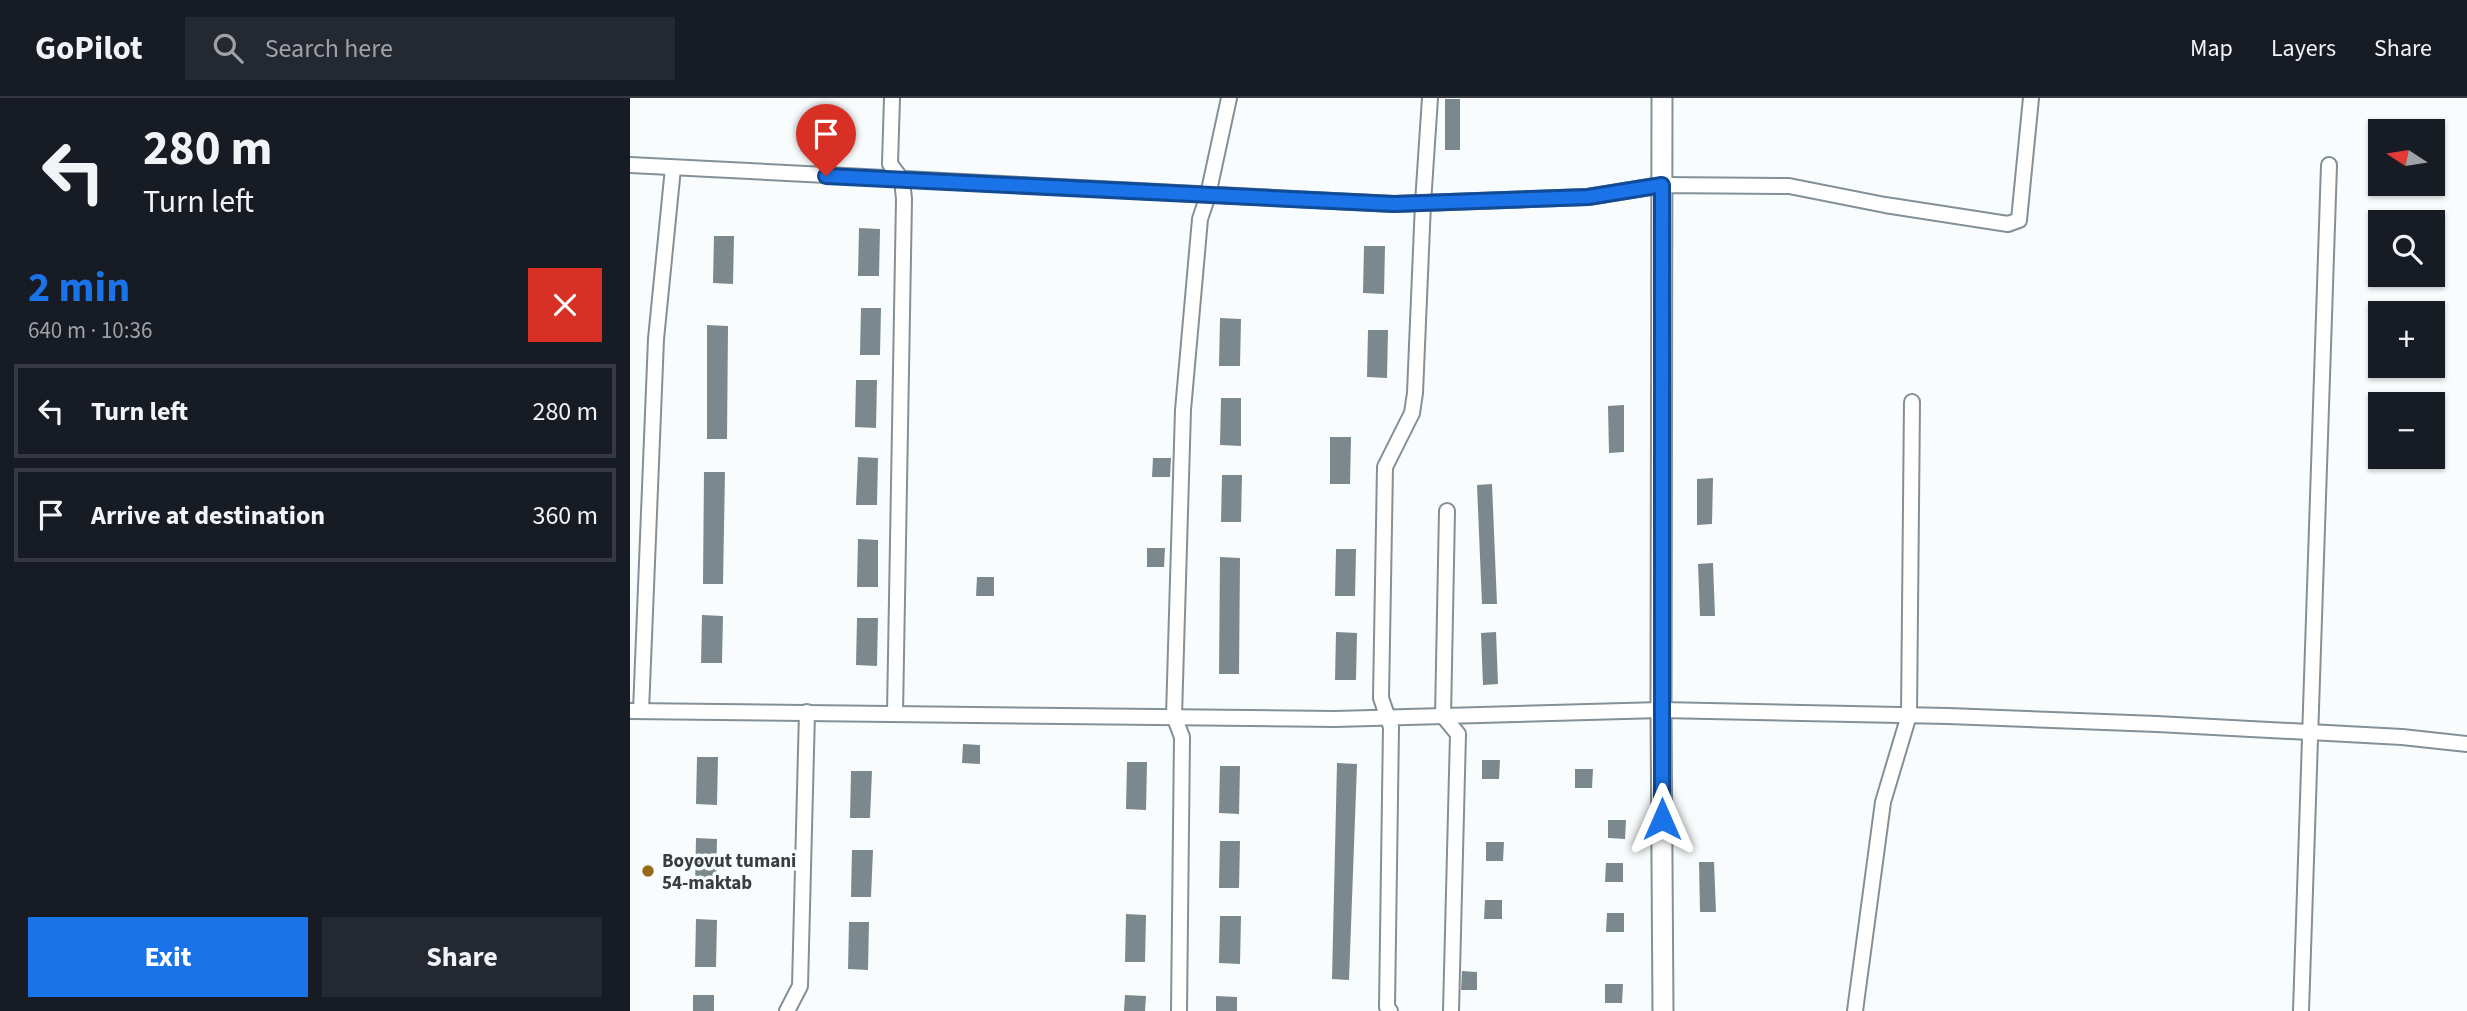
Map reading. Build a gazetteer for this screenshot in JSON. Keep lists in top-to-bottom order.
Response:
{
  "places": ["Boyovut tumani 54-maktab"],
  "north": "left",
  "page": {
    "header": "GoPilot",
    "search": "Search here",
    "nav": ["Map", "Layers", "Share"],
    "turn": ["280 m", "Turn left"],
    "map_buttons": ["+", "−"],
    "heading": ["2 min", "640 m · 10:36"],
    "list": [
      {
        "name": "Turn left",
        "value": "280 m"
      },
      {
        "name": "Arrive at destination",
        "value": "360 m"
      }
    ],
    "buttons": ["Exit", "Share"]
  }
}
